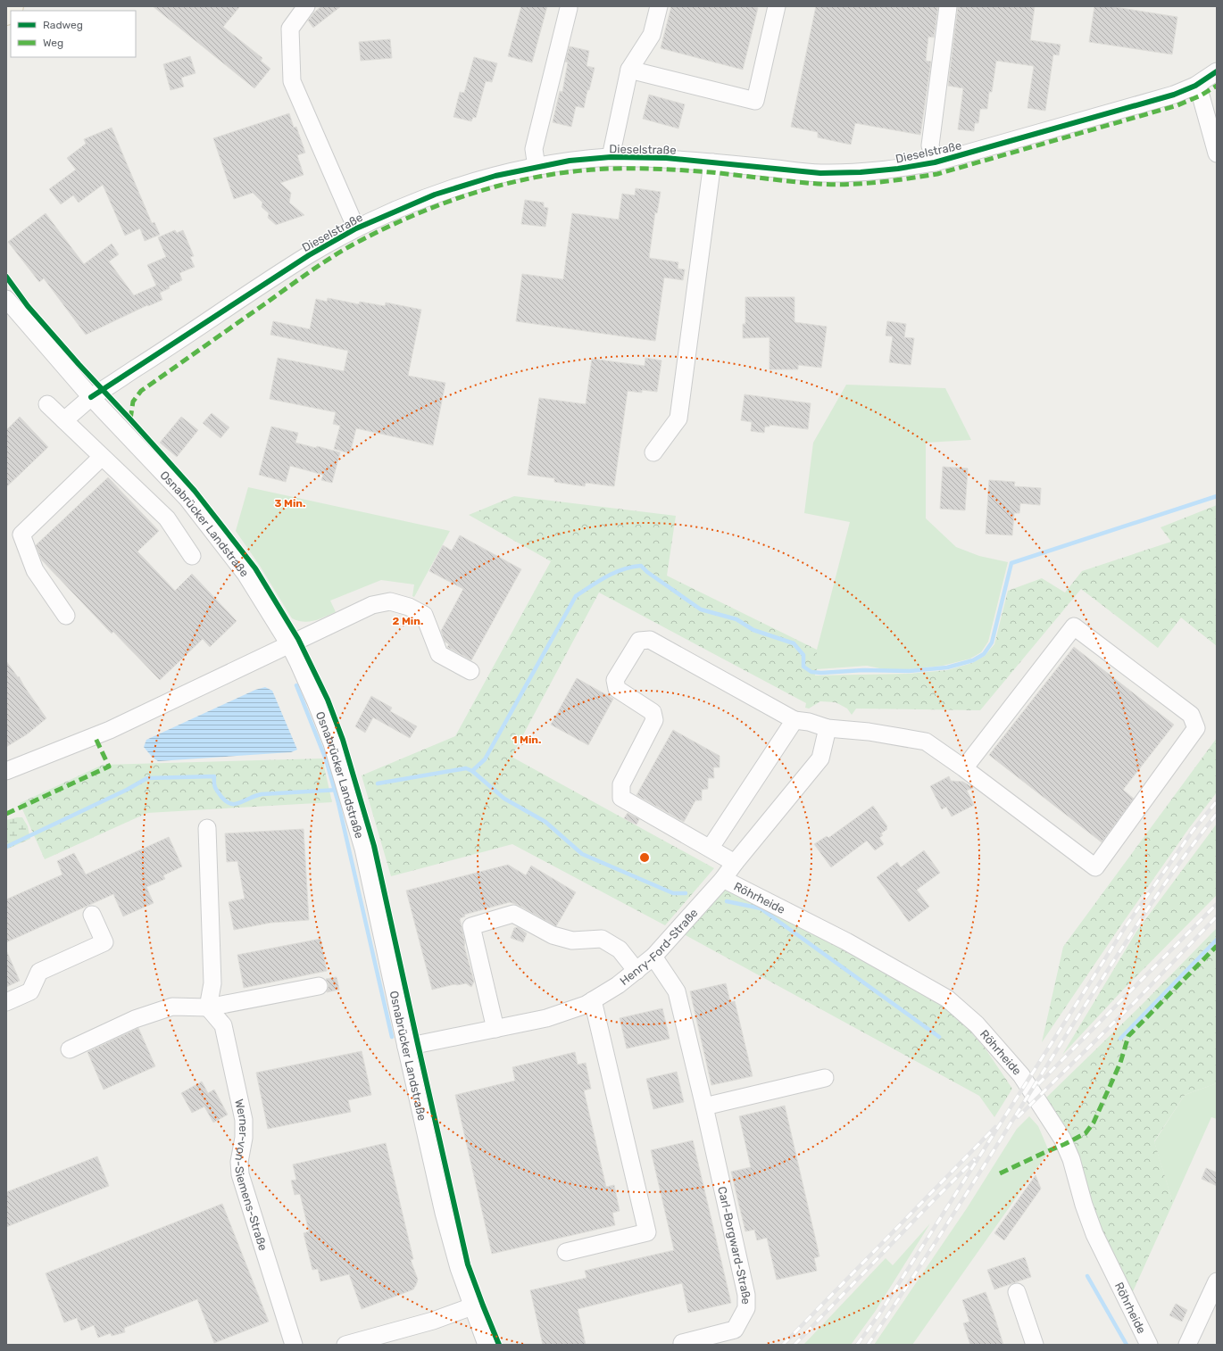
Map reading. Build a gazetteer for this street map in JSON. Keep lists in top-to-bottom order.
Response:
{
  "streets": {
    "street": [
      "Dieselstraße",
      "Osnabrücker Landstraße",
      "Röhrheide",
      "Henry-Ford-Straße",
      "Werner-von-Siemens-Straße",
      "Carl-Borgward-Straße"
    ]
  },
  "crossings": [
    ["Dieselstraße", "Osnabrücker Landstraße"],
    ["Osnabrücker Landstraße", "Henry-Ford-Straße"],
    ["Röhrheide", "Henry-Ford-Straße"],
    ["Henry-Ford-Straße", "Carl-Borgward-Straße"]
  ],
  "legend": ["Radweg", "Weg"],
  "rings": ["3 Min.", "2 Min.", "1 Min."]
}
